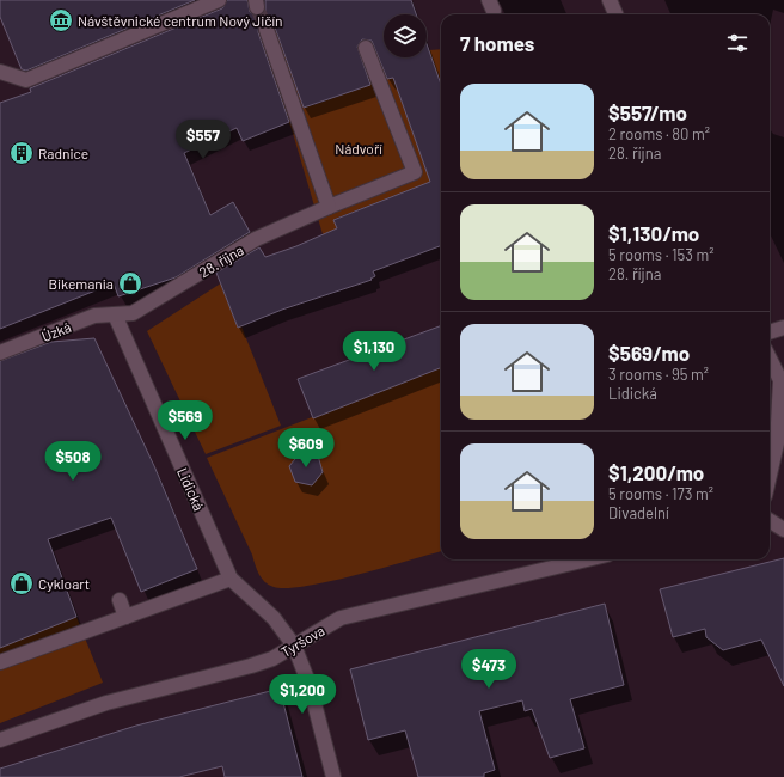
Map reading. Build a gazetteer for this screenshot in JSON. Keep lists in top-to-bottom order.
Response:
{
  "streets": {
    "street": [
      "28. října",
      "Úzká",
      "Lidická",
      "Tyršova"
    ]
  },
  "crossings": [
    ["28. října", "Úzká"],
    ["28. října", "Lidická"],
    ["Úzká", "Lidická"],
    ["Lidická", "Tyršova"]
  ],
  "parks": ["Nádvoří"],
  "places": {
    "museum": ["Návštěvnické centrum Nový Jičín"],
    "building": ["Radnice"],
    "shop": ["Bikemania", "Cykloart"]
  },
  "page": {
    "heading": "7 homes",
    "list": [
      {
        "name": "$557/mo",
        "note": "2 rooms · 80 m² · 28. října"
      },
      {
        "name": "$1,130/mo",
        "note": "5 rooms · 153 m² · 28. října"
      },
      {
        "name": "$569/mo",
        "note": "3 rooms · 95 m² · Lidická"
      },
      {
        "name": "$1,200/mo",
        "note": "5 rooms · 173 m² · Divadelní"
      }
    ],
    "price": [
      "$557",
      "$1,130",
      "$569",
      "$609",
      "$508",
      "$473",
      "$1,200"
    ]
  }
}
